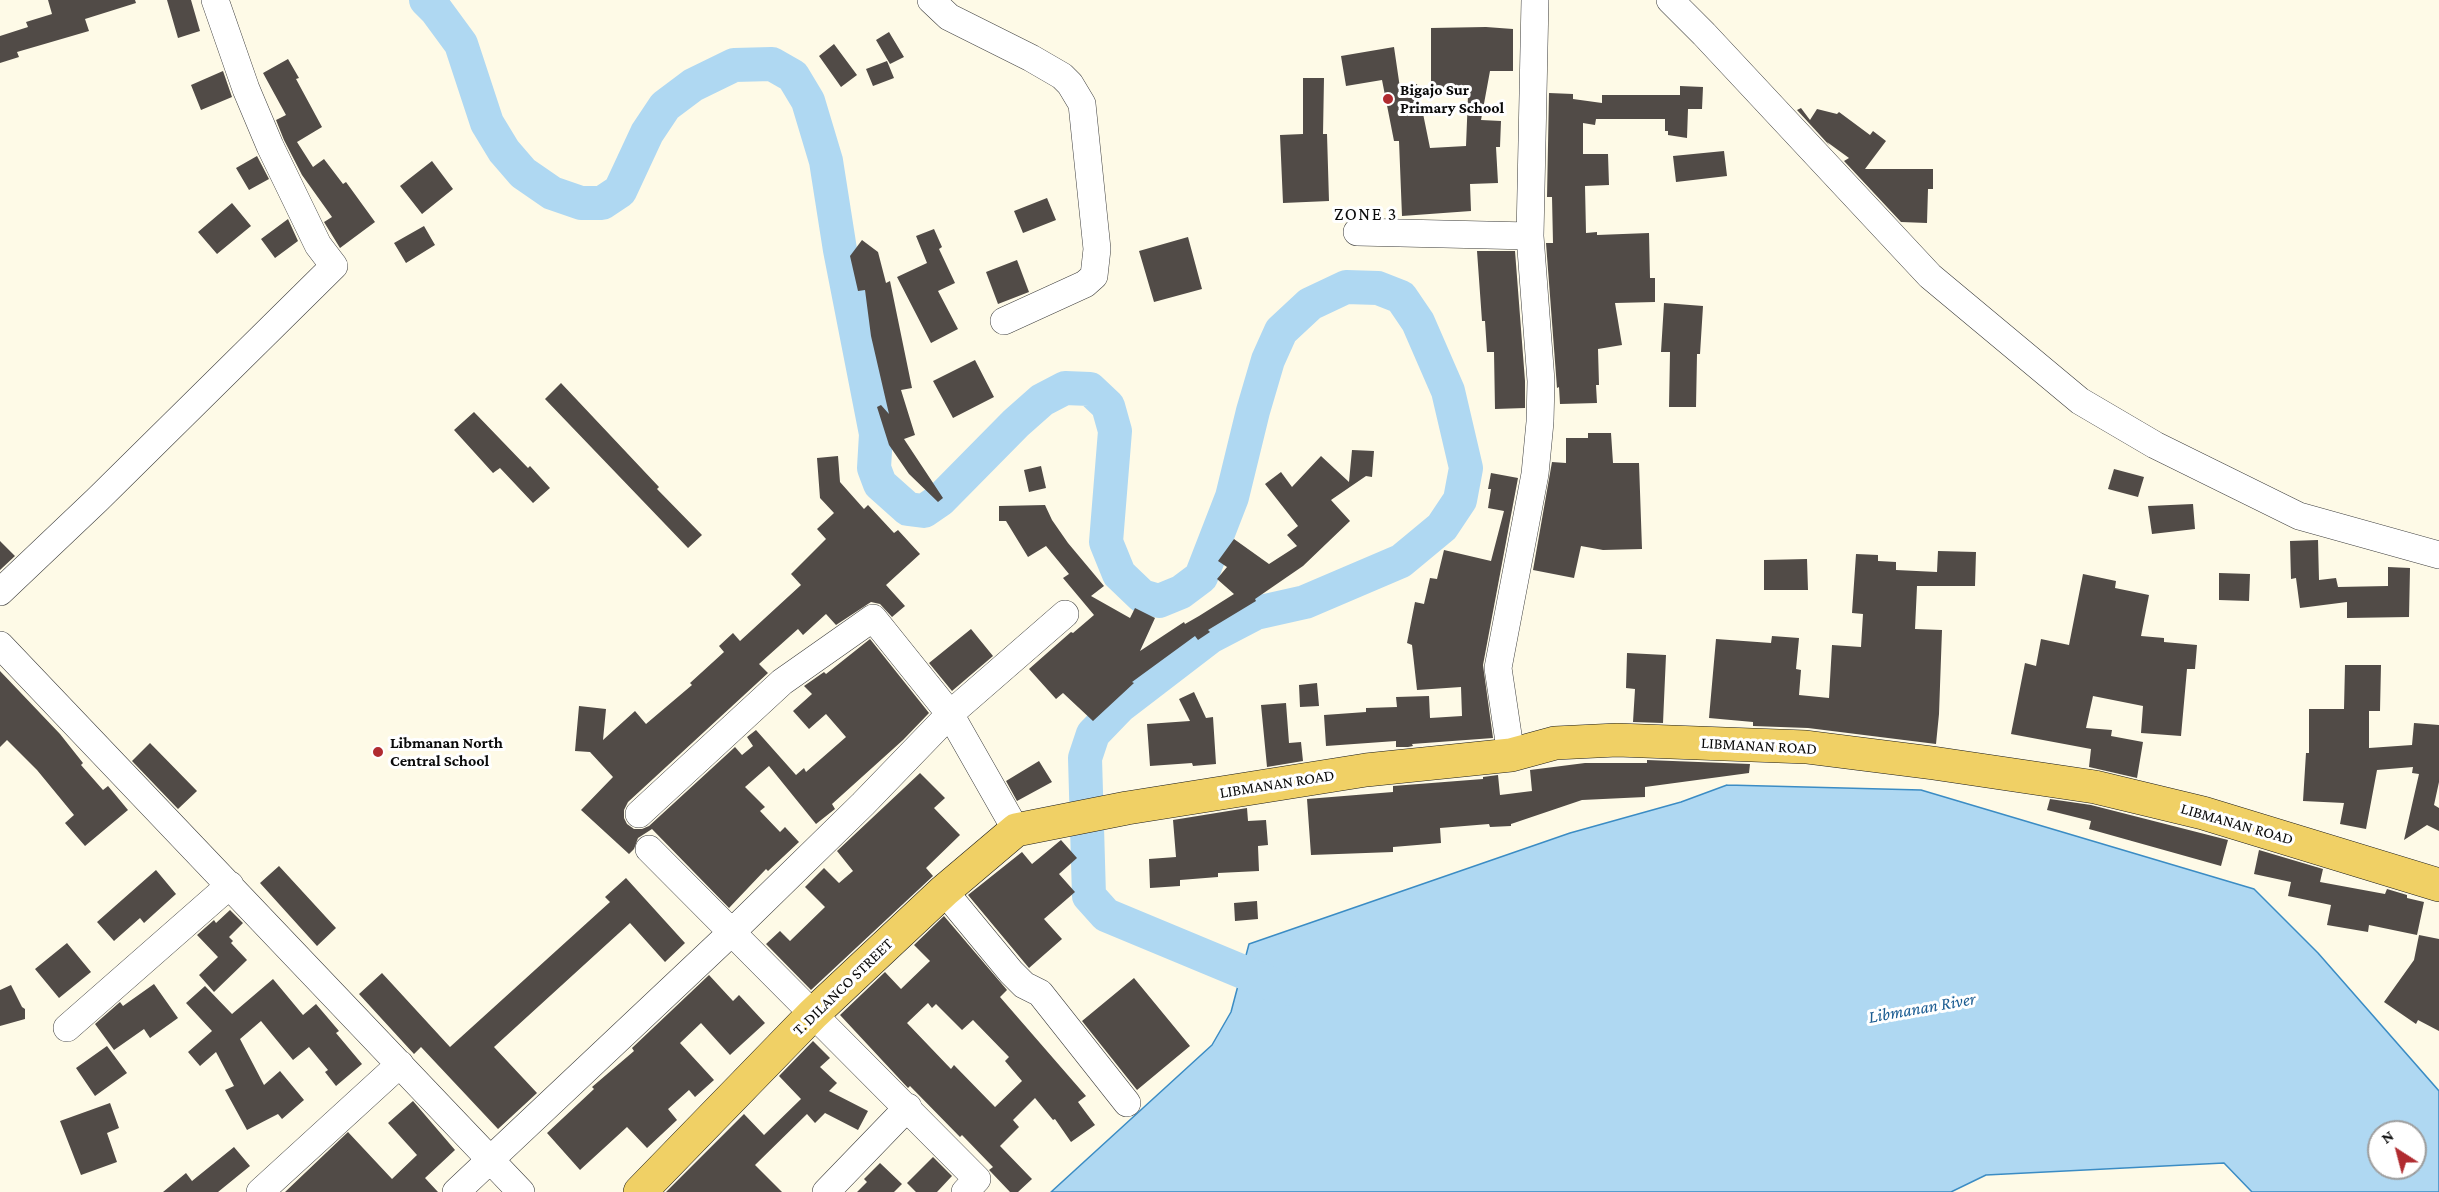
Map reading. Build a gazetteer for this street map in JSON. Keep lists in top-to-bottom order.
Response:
{
  "streets": {
    "main road": ["LIBMANAN ROAD", "T. DILANCO STREET"]
  },
  "crossings": [
    ["LIBMANAN ROAD", "T. DILANCO STREET"]
  ],
  "districts": ["ZONE 3"],
  "water": ["Libmanan River"],
  "places": ["Bigajo Sur Primary School", "Libmanan North Central School"],
  "north": "top left"
}
